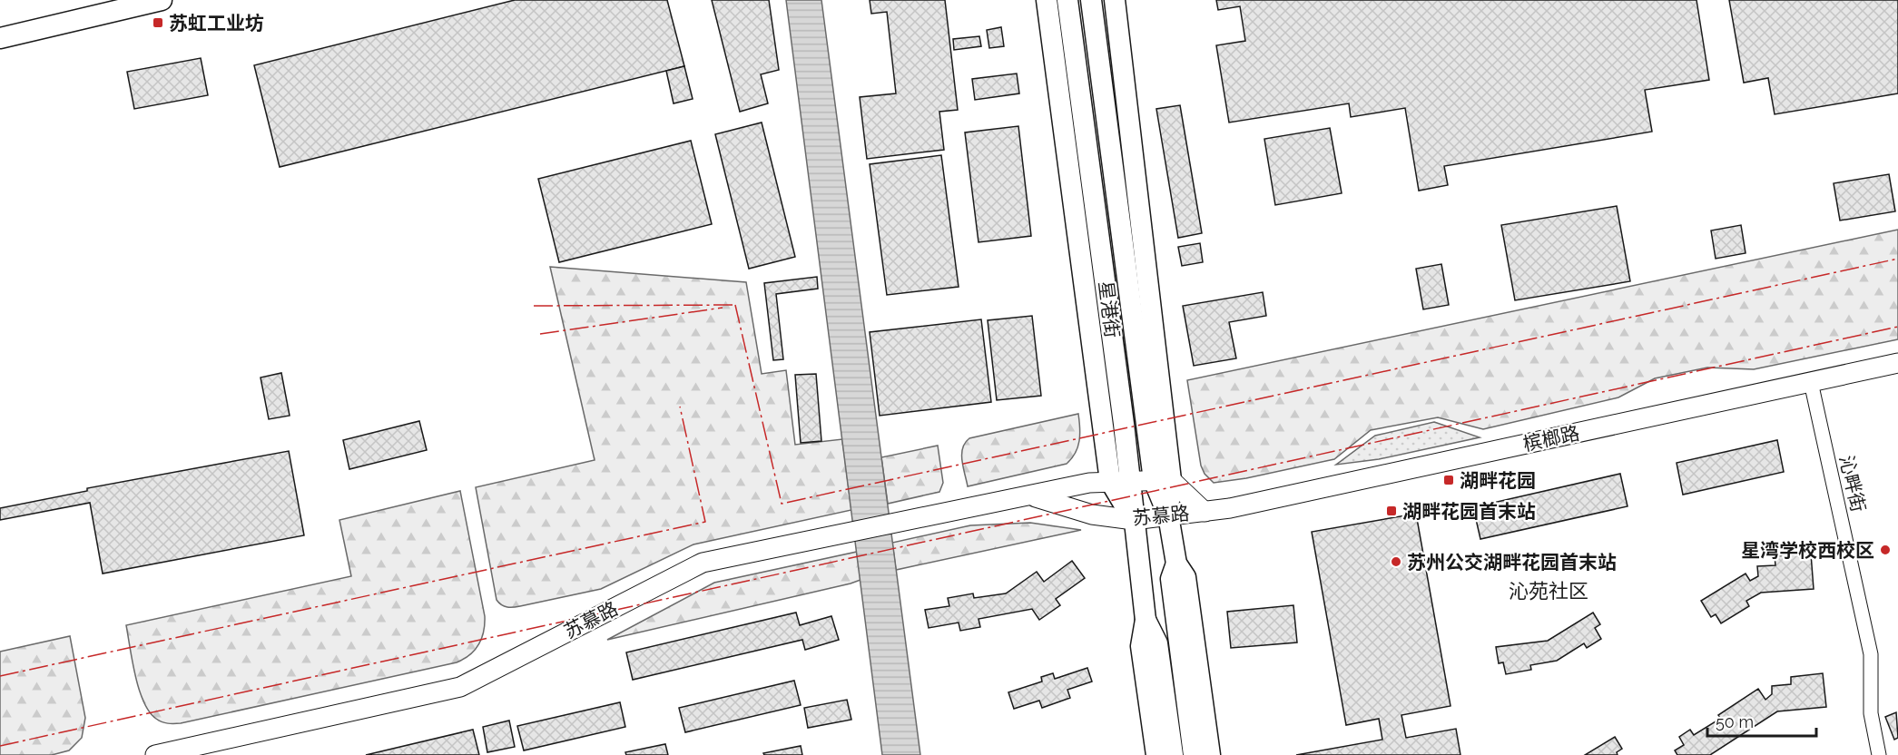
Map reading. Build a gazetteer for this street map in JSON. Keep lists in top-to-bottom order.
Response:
{
  "streets": {
    "main road": ["星港街", "槟榔路", "苏慕路"],
    "street": ["沁畔街"]
  },
  "crossings": [
    ["星港街", "苏慕路"],
    ["槟榔路", "沁畔街"],
    ["槟榔路", "苏慕路"]
  ],
  "districts": ["沁苑社区"],
  "places": {
    "transit": ["苏虹工业坊", "湖畔花园", "湖畔花园首末站"],
    "other": ["星湾学校西校区", "苏州公交湖畔花园首末站"]
  },
  "scale_bar": "50 m"
}
